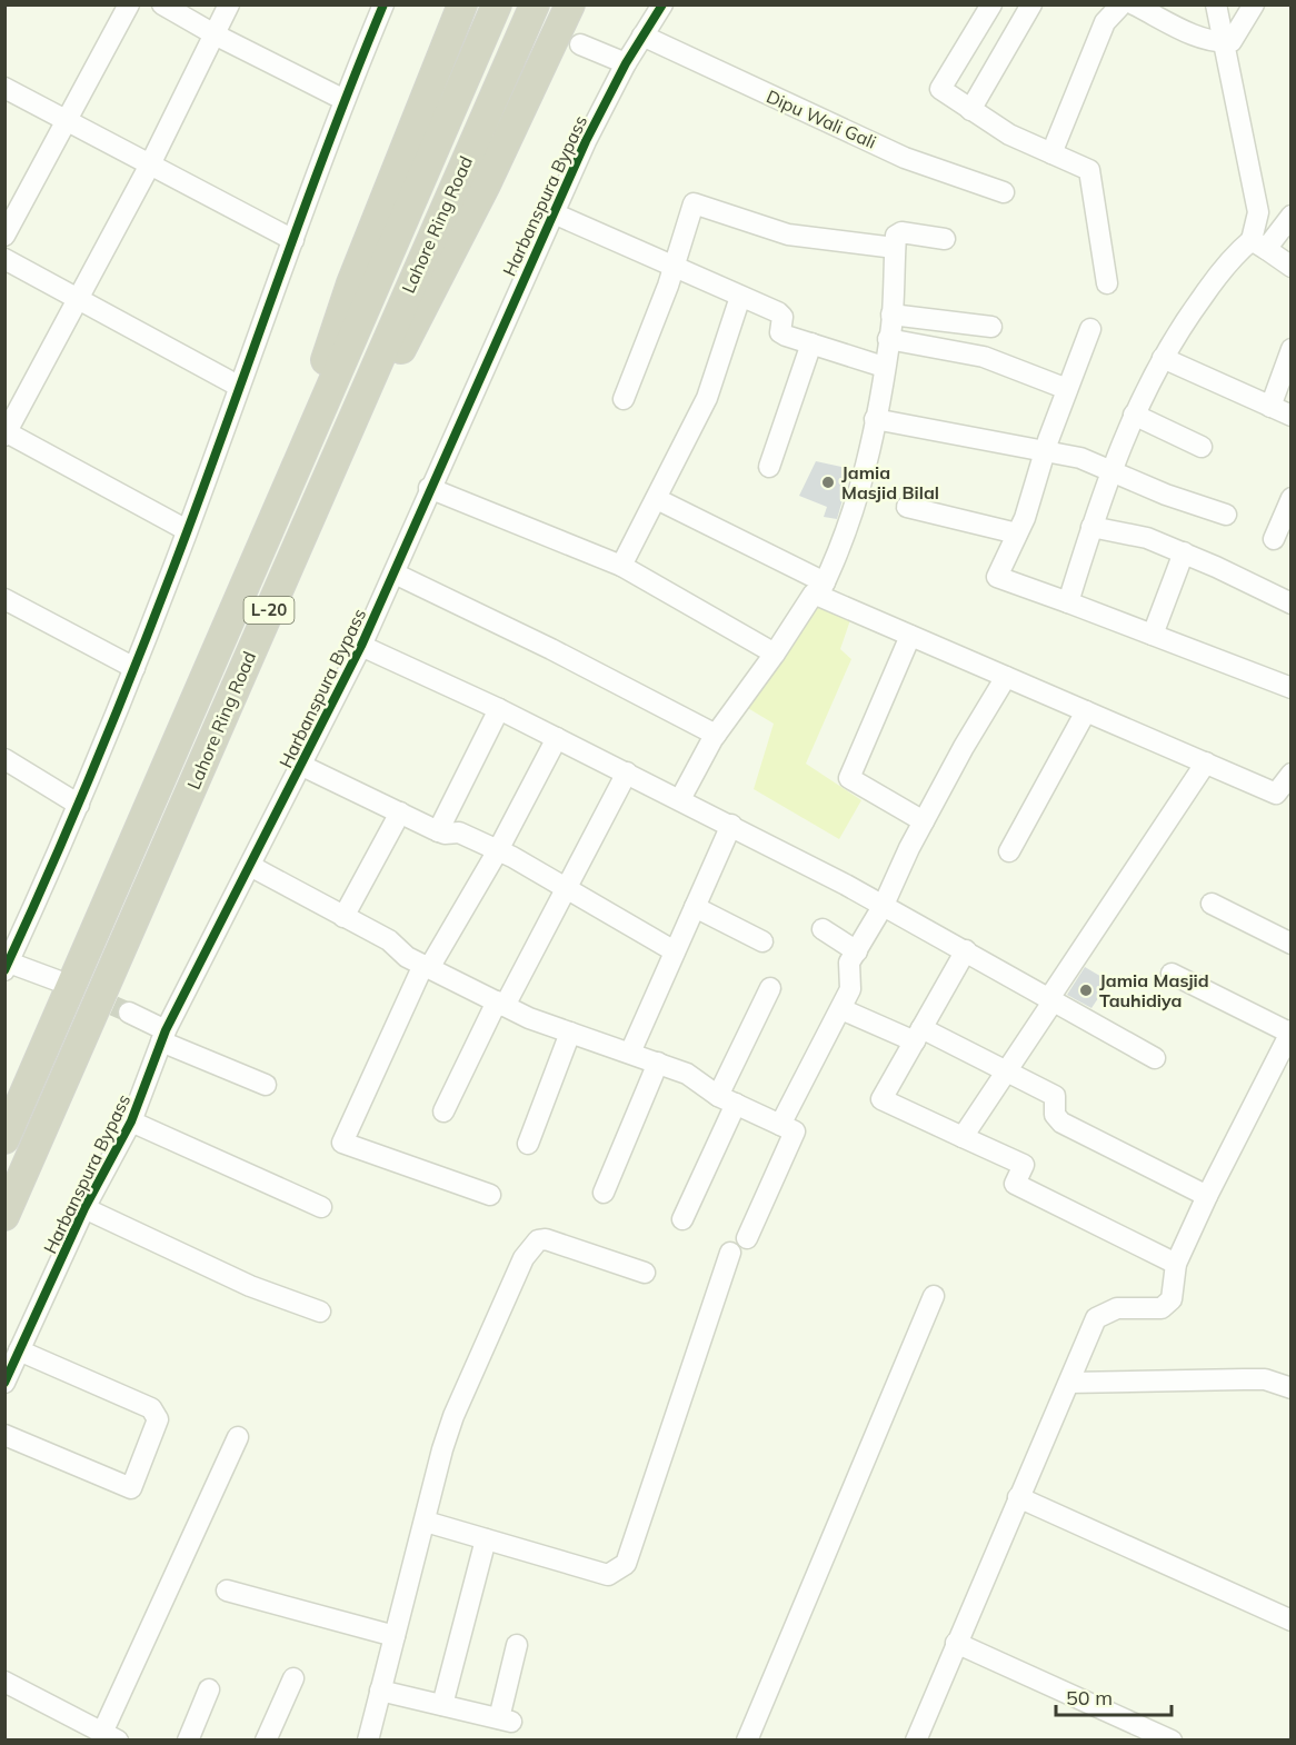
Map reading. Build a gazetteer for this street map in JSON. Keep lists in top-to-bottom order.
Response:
{
  "streets": {
    "highway": ["Lahore Ring Road", "L-20"],
    "street": ["Dipu Wali Gali", "Harbanspura Bypass"]
  },
  "crossings": [
    ["Dipu Wali Gali", "Harbanspura Bypass"]
  ],
  "places": ["Jamia Masjid Bilal", "Jamia Masjid Tauhidiya"],
  "scale_bar": "50 m"
}
